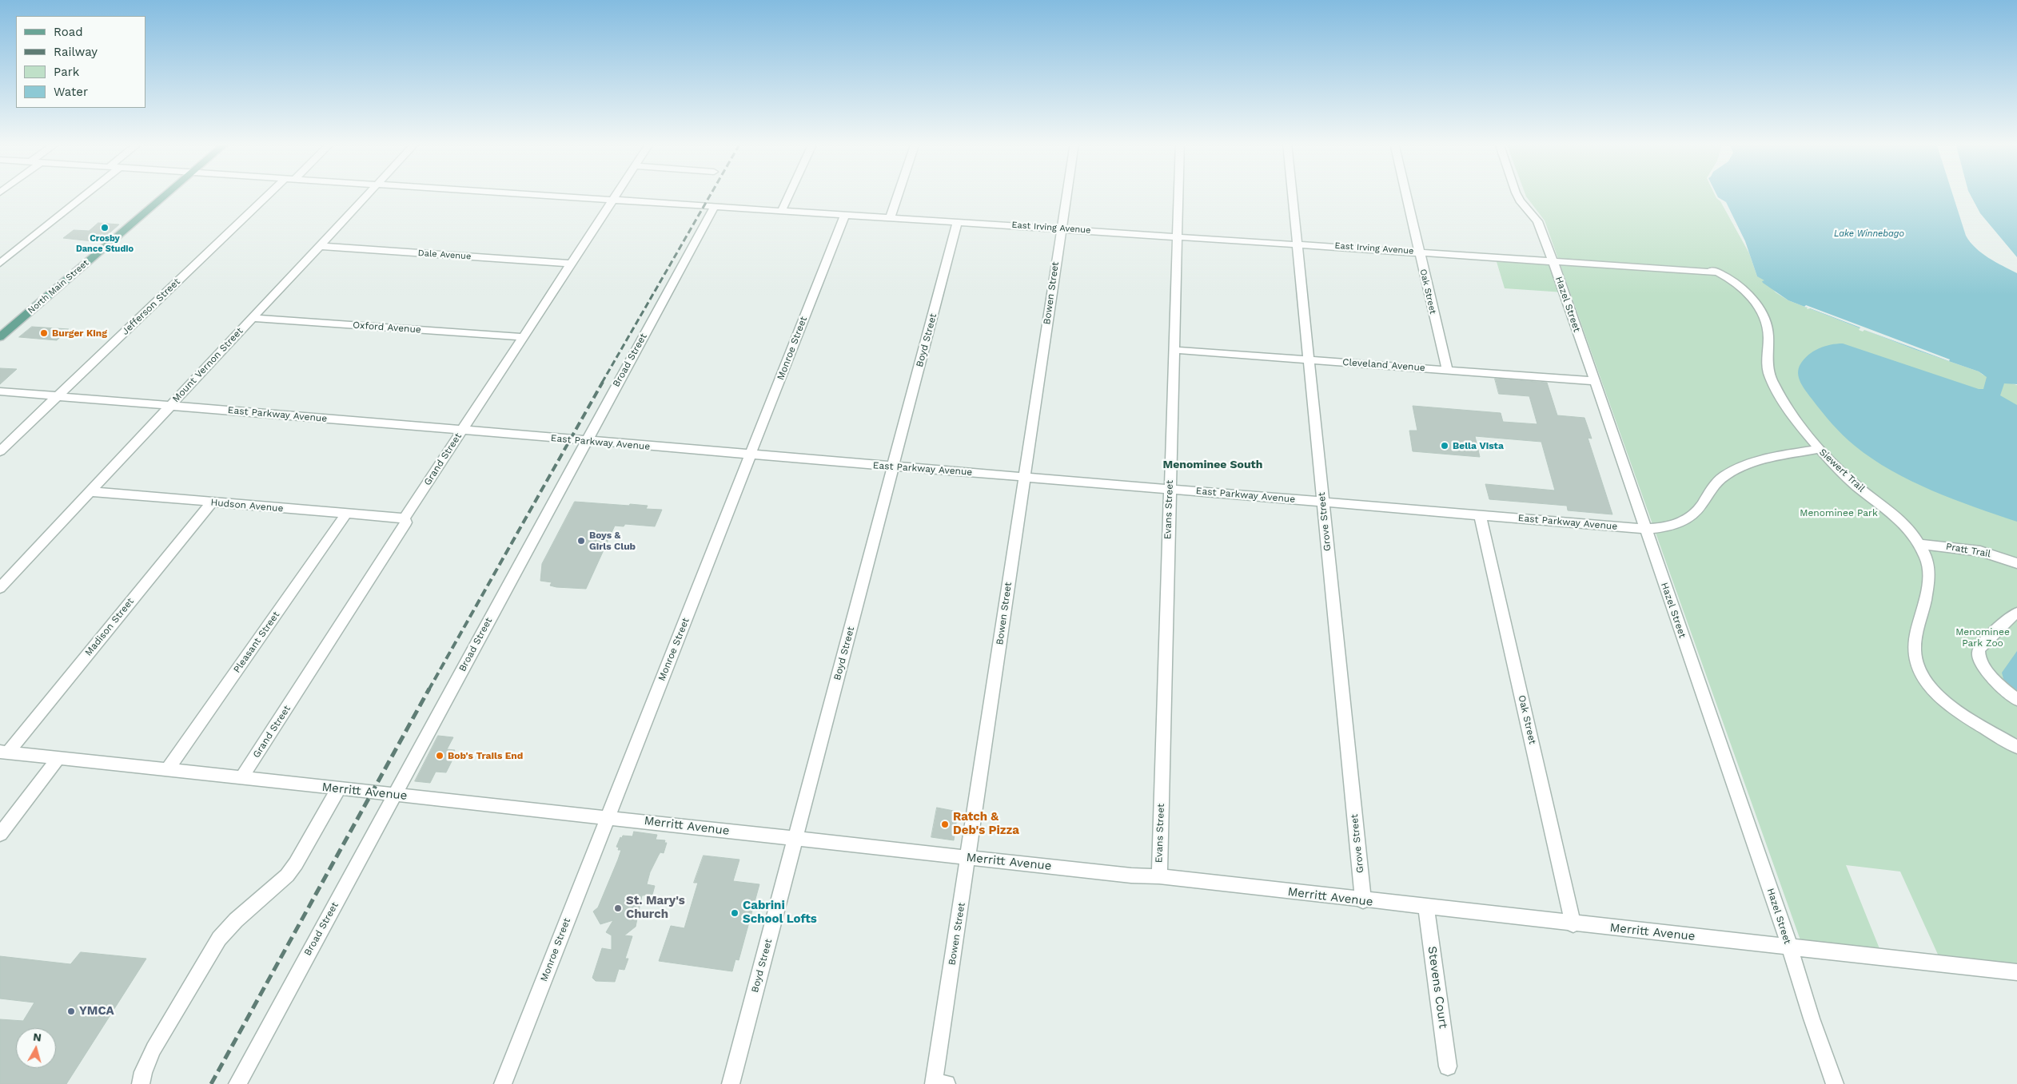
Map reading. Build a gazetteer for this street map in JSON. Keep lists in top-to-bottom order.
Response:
{
  "streets": {
    "main road": ["North Main Street"],
    "street": [
      "East Irving Avenue",
      "Dale Avenue",
      "Oak Street",
      "Bowen Street",
      "Hazel Street",
      "Jefferson Street",
      "Oxford Avenue",
      "Boyd Street",
      "Monroe Street",
      "Broad Street",
      "Mount Vernon Street",
      "Cleveland Avenue",
      "East Parkway Avenue",
      "Grand Street",
      "Siewert Trail",
      "Hudson Avenue",
      "Evans Street",
      "Grove Street",
      "Pratt Trail",
      "Madison Street",
      "Pleasant Street",
      "Merritt Avenue",
      "Stevens Court"
    ]
  },
  "crossings": [
    ["East Irving Avenue", "Oak Street"],
    ["East Irving Avenue", "Bowen Street"],
    ["East Irving Avenue", "Hazel Street"],
    ["East Irving Avenue", "Boyd Street"],
    ["East Irving Avenue", "Monroe Street"],
    ["East Irving Avenue", "Broad Street"],
    ["East Irving Avenue", "Grand Street"],
    ["East Irving Avenue", "Siewert Trail"],
    ["East Irving Avenue", "Evans Street"],
    ["East Irving Avenue", "Grove Street"],
    ["Dale Avenue", "Mount Vernon Street"],
    ["Dale Avenue", "Grand Street"],
    ["Oak Street", "Cleveland Avenue"],
    ["Oak Street", "East Parkway Avenue"],
    ["Oak Street", "Merritt Avenue"],
    ["Bowen Street", "East Parkway Avenue"],
    ["Bowen Street", "Merritt Avenue"],
    ["Hazel Street", "Cleveland Avenue"],
    ["Hazel Street", "East Parkway Avenue"],
    ["Hazel Street", "Merritt Avenue"],
    ["Jefferson Street", "East Parkway Avenue"],
    ["Oxford Avenue", "Mount Vernon Street"],
    ["Oxford Avenue", "Grand Street"],
    ["Boyd Street", "East Parkway Avenue"],
    ["Boyd Street", "Merritt Avenue"],
    ["Monroe Street", "East Parkway Avenue"],
    ["Monroe Street", "Merritt Avenue"],
    ["Broad Street", "East Parkway Avenue"],
    ["Broad Street", "Merritt Avenue"],
    ["Mount Vernon Street", "East Parkway Avenue"],
    ["Mount Vernon Street", "Hudson Avenue"],
    ["Cleveland Avenue", "Evans Street"],
    ["Cleveland Avenue", "Grove Street"],
    ["East Parkway Avenue", "Grand Street"],
    ["East Parkway Avenue", "Siewert Trail"],
    ["East Parkway Avenue", "Evans Street"],
    ["East Parkway Avenue", "Grove Street"],
    ["Grand Street", "Hudson Avenue"],
    ["Grand Street", "Merritt Avenue"],
    ["Siewert Trail", "Pratt Trail"],
    ["Hudson Avenue", "Madison Street"],
    ["Hudson Avenue", "Pleasant Street"],
    ["Evans Street", "Merritt Avenue"],
    ["Grove Street", "Merritt Avenue"],
    ["Madison Street", "Merritt Avenue"],
    ["Pleasant Street", "Merritt Avenue"],
    ["Merritt Avenue", "Stevens Court"]
  ],
  "districts": ["Menominee South"],
  "water": ["Lake Winnebago"],
  "parks": ["Menominee Park", "Menominee Park Zoo"],
  "places": [
    "Crosby Dance Studio",
    "Burger King",
    "Bella Vista",
    "Boys & Girls Club",
    "Bob's Trails End",
    "Ratch & Deb's Pizza",
    "St. Mary's Church",
    "Cabrini School Lofts",
    "YMCA"
  ],
  "legend": [
    "Road",
    "Railway",
    "Park",
    "Water"
  ],
  "north": "top"
}
